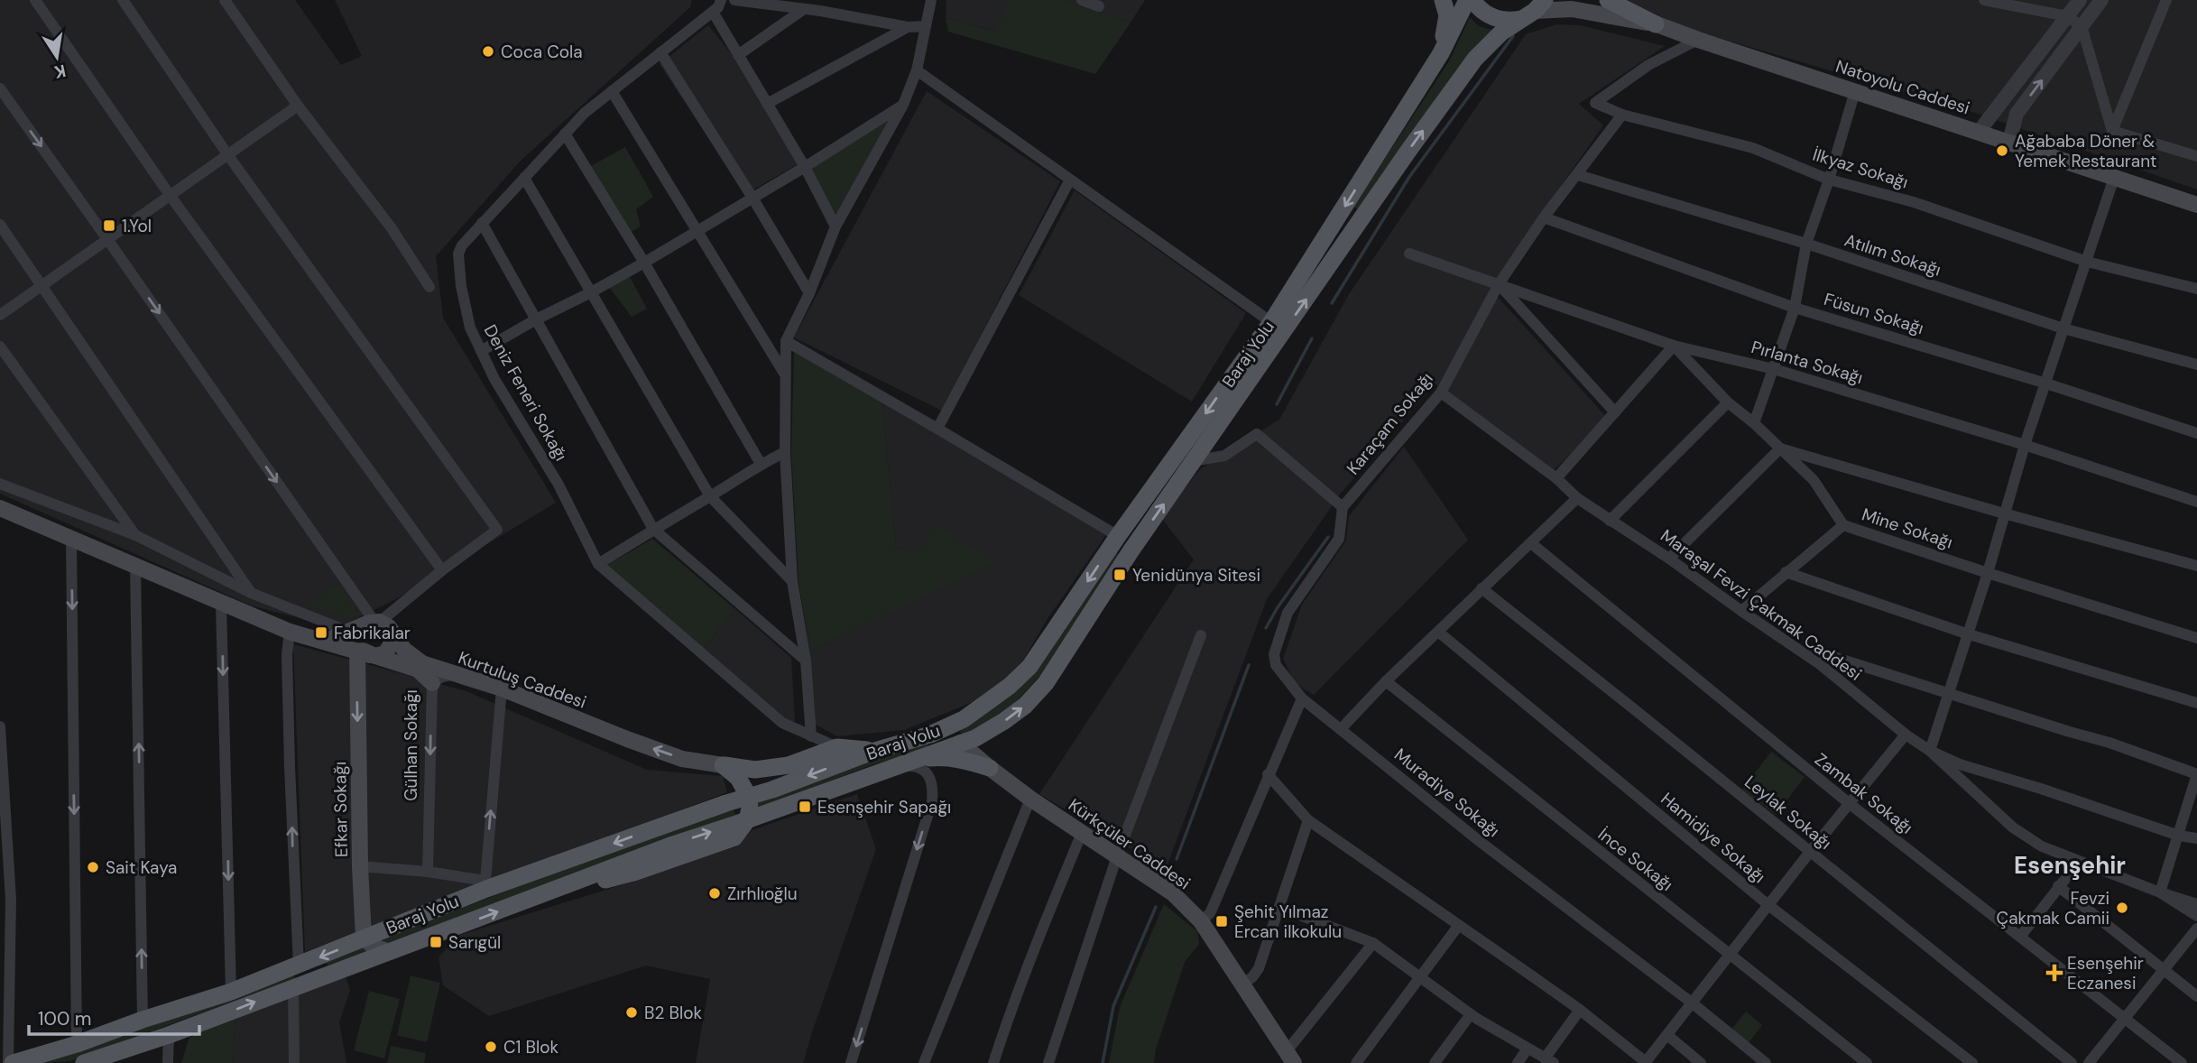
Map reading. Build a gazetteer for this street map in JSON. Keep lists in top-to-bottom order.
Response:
{
  "streets": {
    "main road": [
      "Natoyolu Caddesi",
      "Baraj Yolu",
      "Kurtuluş Caddesi",
      "Gülhan Sokağı",
      "Efkar Sokağı",
      "Kürkçüler Caddesi"
    ],
    "street": [
      "İlkyaz Sokağı",
      "Atılım Sokağı",
      "Füsun Sokağı",
      "Pırlanta Sokağı",
      "Deniz Feneri Sokağı",
      "Karaçam Sokağı",
      "Mine Sokağı",
      "Maraşal Fevzi Çakmak Caddesi",
      "Muradiye Sokağı",
      "Zambak Sokağı",
      "Leylak Sokağı",
      "Hamidiye Sokağı",
      "İnce Sokağı"
    ]
  },
  "crossings": [
    ["Natoyolu Caddesi", "İlkyaz Sokağı"],
    ["İlkyaz Sokağı", "Karaçam Sokağı"],
    ["Atılım Sokağı", "Karaçam Sokağı"],
    ["Füsun Sokağı", "Karaçam Sokağı"],
    ["Baraj Yolu", "Efkar Sokağı"],
    ["Baraj Yolu", "Kürkçüler Caddesi"],
    ["Pırlanta Sokağı", "Karaçam Sokağı"],
    ["Pırlanta Sokağı", "Mine Sokağı"],
    ["Karaçam Sokağı", "Maraşal Fevzi Çakmak Caddesi"],
    ["Kurtuluş Caddesi", "Gülhan Sokağı"],
    ["Kurtuluş Caddesi", "Efkar Sokağı"],
    ["Gülhan Sokağı", "Efkar Sokağı"]
  ],
  "one_way": ["Kurtuluş Caddesi", "Gülhan Sokağı", "Efkar Sokağı"],
  "districts": ["Esenşehir"],
  "places": {
    "other": [
      "Coca Cola",
      "Ağababa Döner & Yemek Restaurant",
      "Sait Kaya",
      "Zırhlıoğlu",
      "Fevzi Çakmak Camii",
      "B2 Blok",
      "C1 Blok"
    ],
    "transit": [
      "1.Yol",
      "Yenidünya Sitesi",
      "Fabrikalar",
      "Esenşehir Sapağı",
      "Şehit Yılmaz Ercan ilkokulu",
      "Sarıgül"
    ],
    "health": ["Esenşehir Eczanesi"]
  },
  "scale_bar": "100 m",
  "north": "bottom"
}
